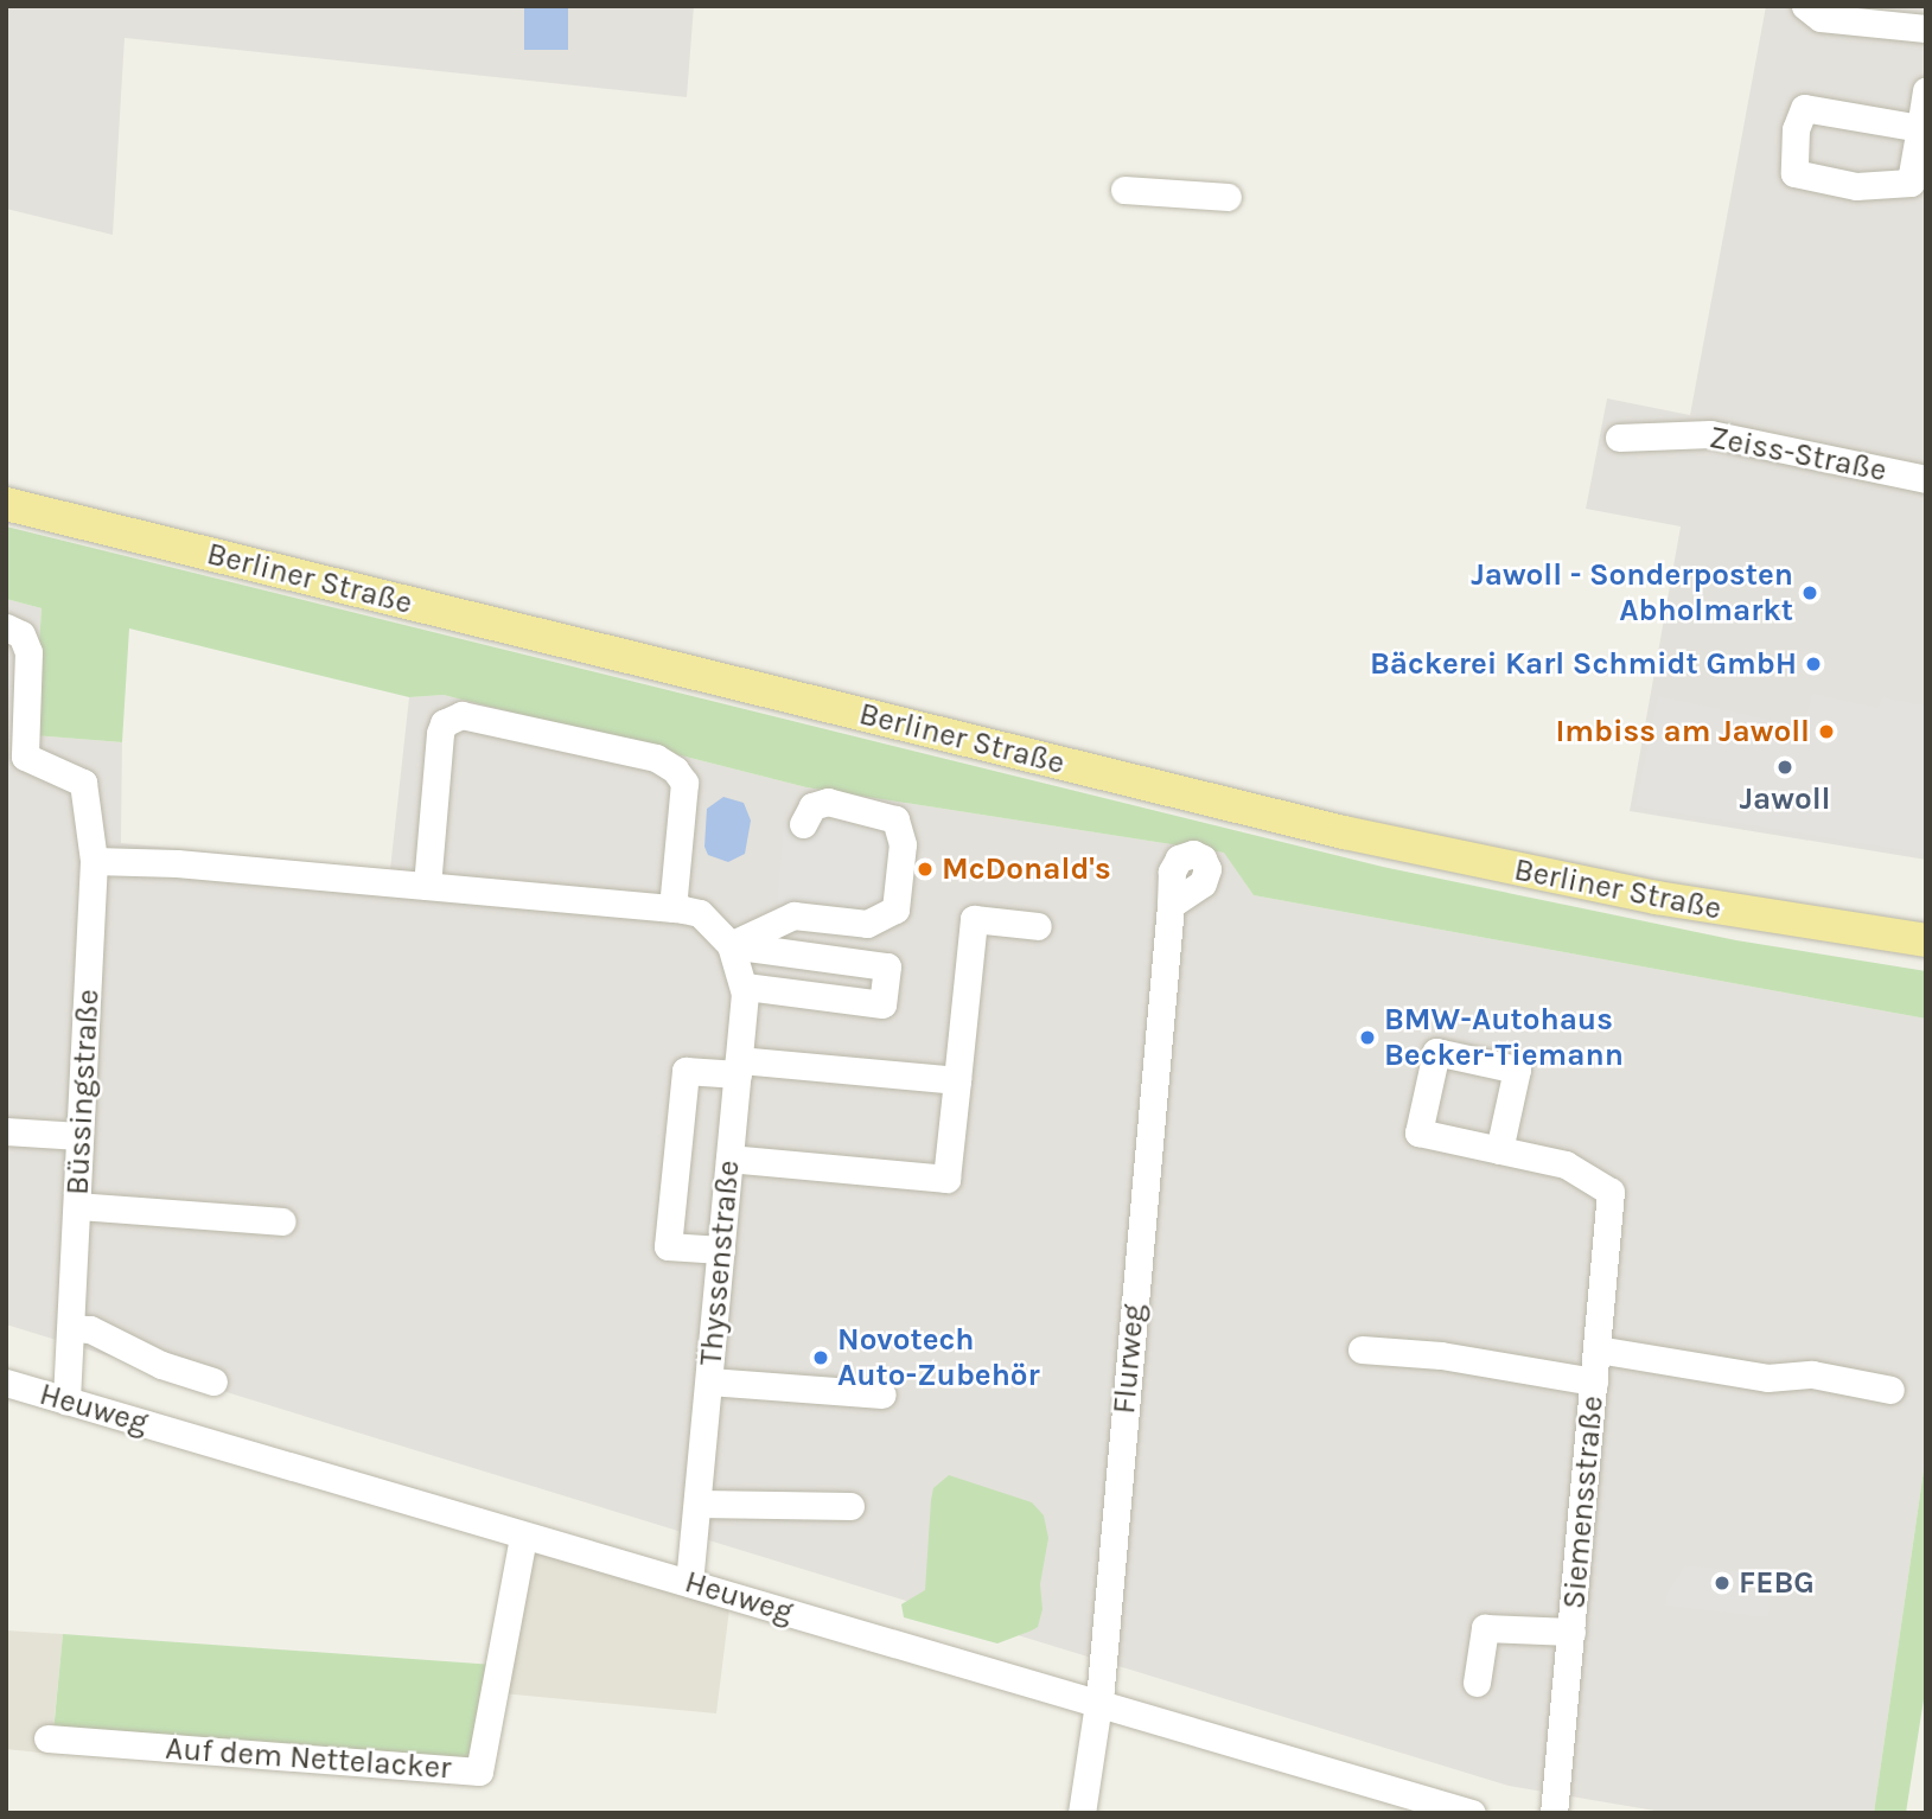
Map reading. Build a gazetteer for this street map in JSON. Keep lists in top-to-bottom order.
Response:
{
  "streets": {
    "main road": ["Berliner Straße"],
    "street": [
      "Zeiss-Straße",
      "Büssingstraße",
      "Thyssenstraße",
      "Flurweg",
      "Heuweg",
      "Siemensstraße",
      "Auf dem Nettelacker"
    ]
  },
  "crossings": [
    ["Büssingstraße", "Heuweg"],
    ["Thyssenstraße", "Heuweg"],
    ["Flurweg", "Heuweg"],
    ["Heuweg", "Auf dem Nettelacker"]
  ],
  "places": [
    "Jawoll - Sonderposten Abholmarkt",
    "Bäckerei Karl Schmidt GmbH",
    "Imbiss am Jawoll",
    "Jawoll",
    "McDonald's",
    "BMW-Autohaus Becker-Tiemann",
    "Novotech Auto-Zubehör",
    "FEBG"
  ]
}
